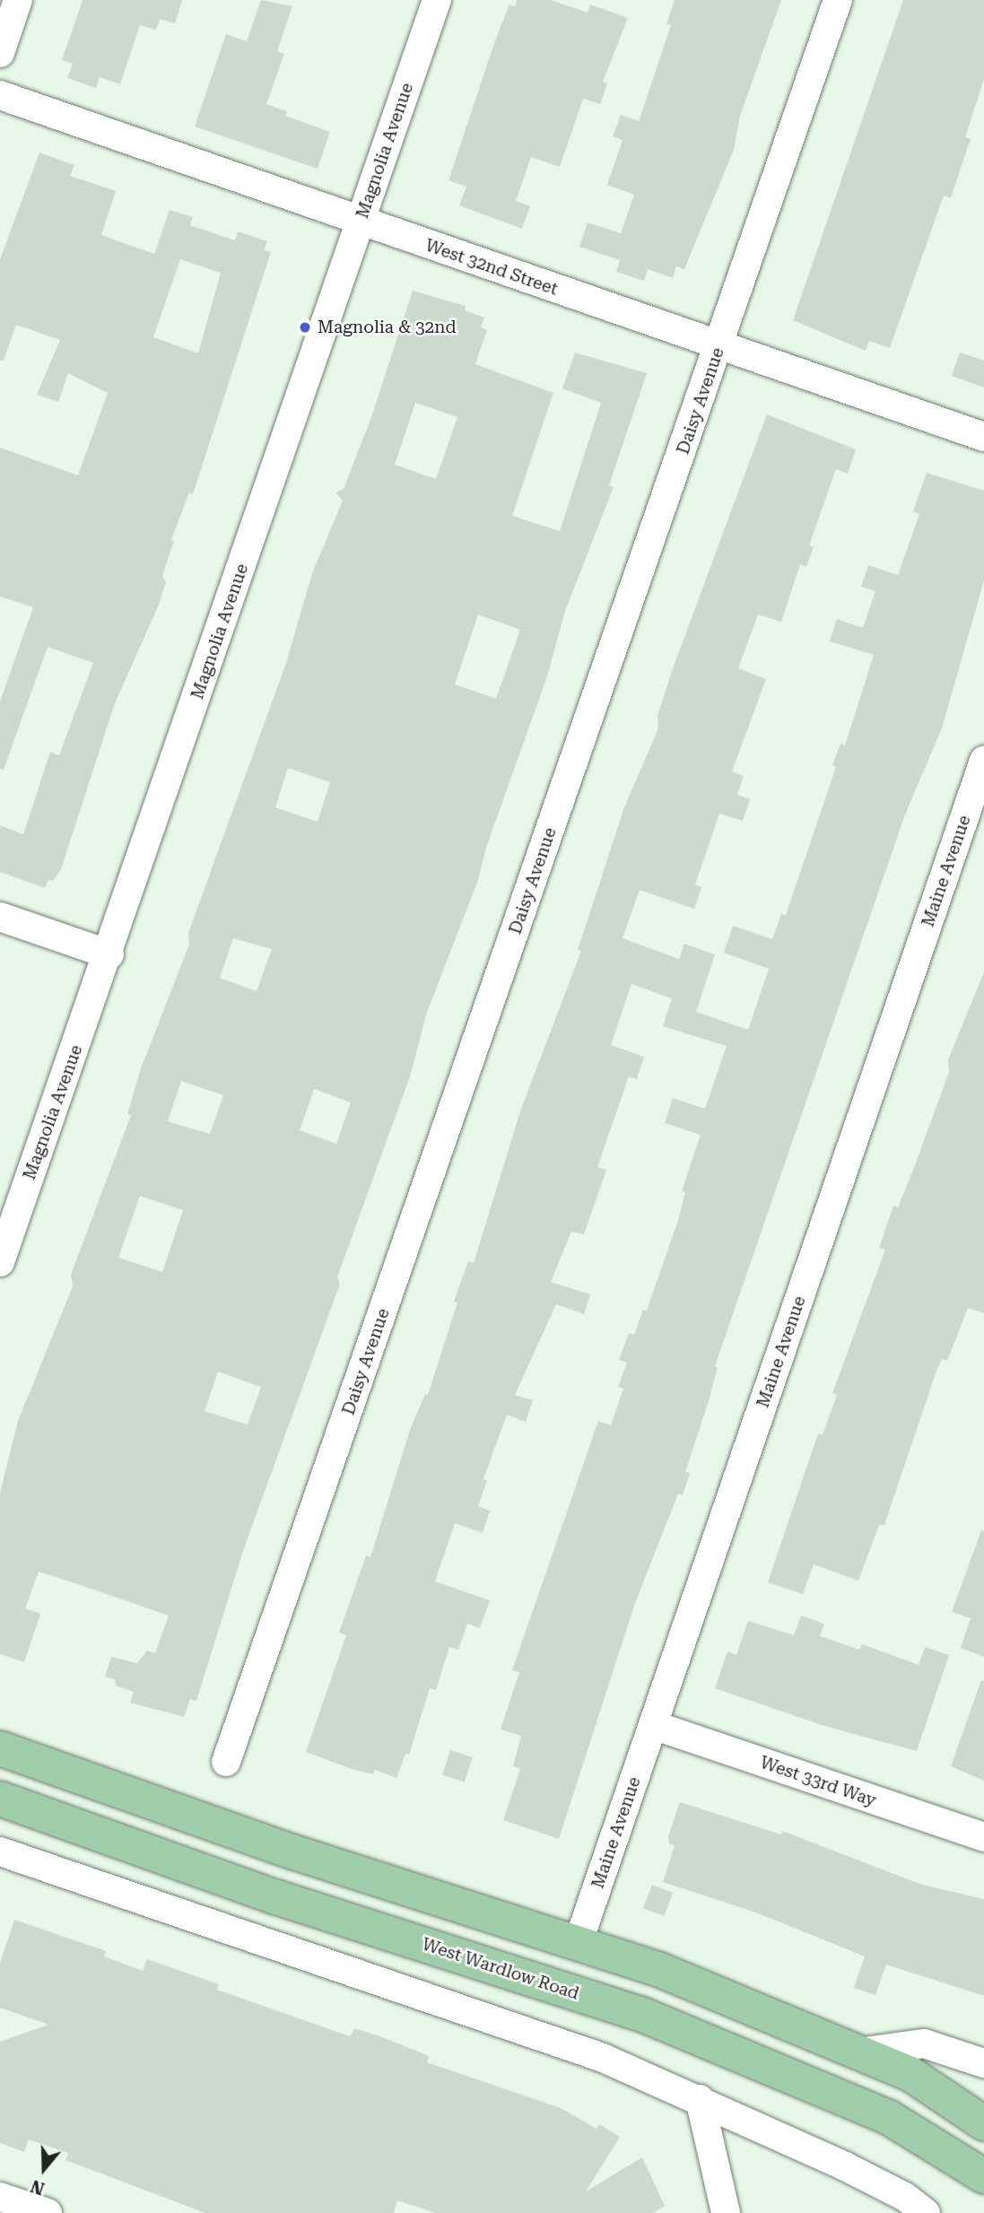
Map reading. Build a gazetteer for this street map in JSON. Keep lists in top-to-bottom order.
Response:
{
  "streets": {
    "main road": ["West Wardlow Road"],
    "street": [
      "Magnolia Avenue",
      "West 32nd Street",
      "Daisy Avenue",
      "Maine Avenue",
      "West 33rd Way"
    ]
  },
  "crossings": [
    ["Magnolia Avenue", "West 32nd Street"],
    ["West 32nd Street", "Daisy Avenue"],
    ["Maine Avenue", "West 33rd Way"]
  ],
  "places": ["Magnolia & 32nd"],
  "north": "bottom"
}
